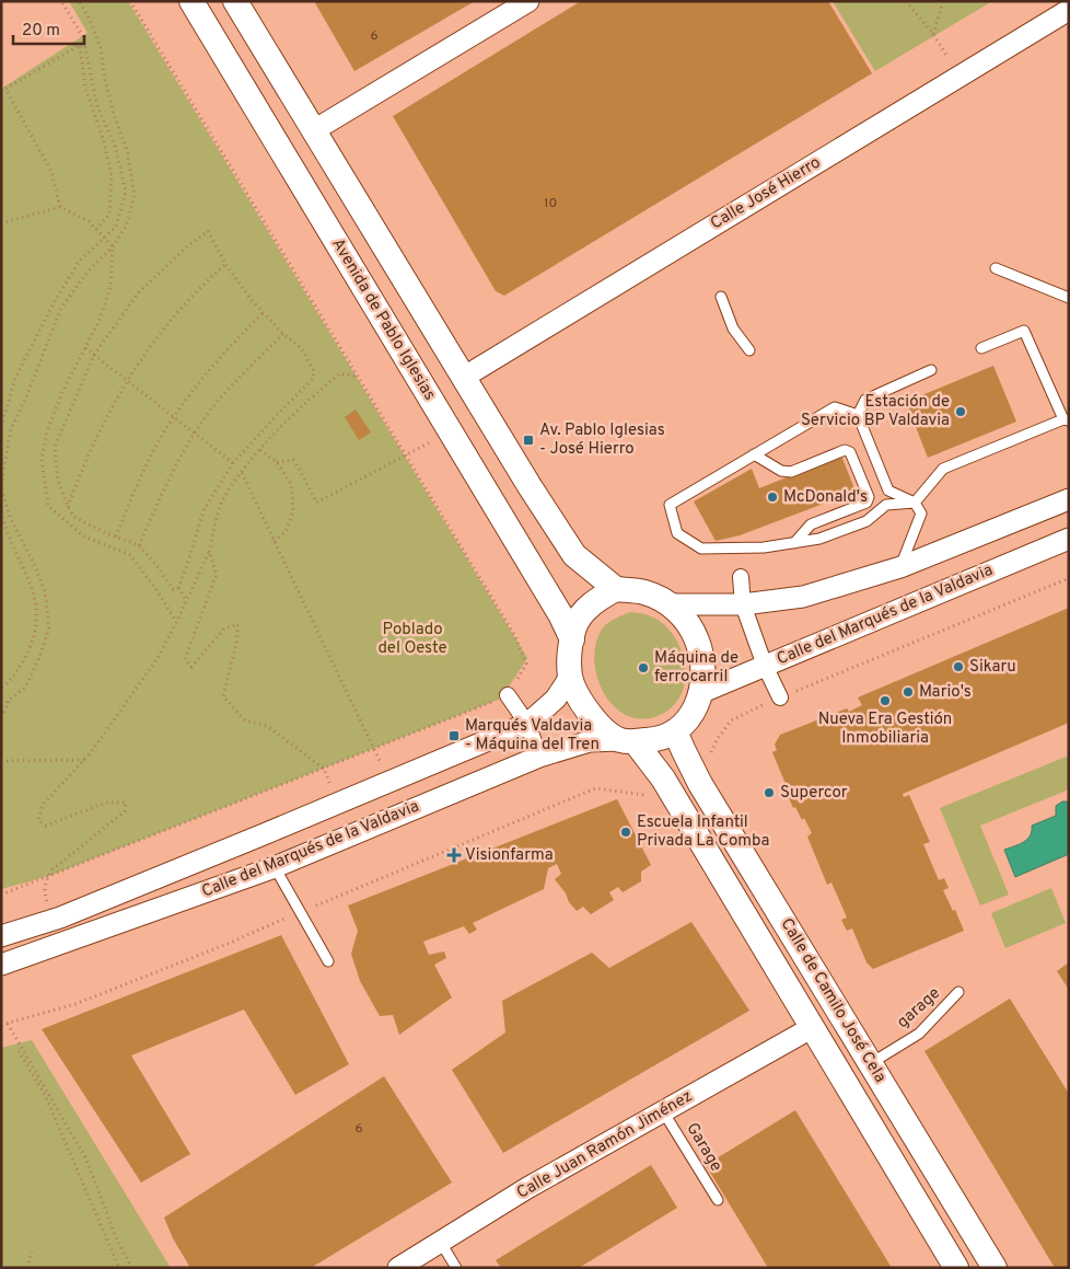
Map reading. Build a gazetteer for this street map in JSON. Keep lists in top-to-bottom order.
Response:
{
  "streets": {
    "street": [
      "Calle José Hierro",
      "Avenida de Pablo Iglesias",
      "Calle del Marqués de la Valdavia",
      "Calle de Camilo José Cela",
      "Calle Juan Ramón Jiménez"
    ],
    "lane": ["garage", "Garage"]
  },
  "crossings": [
    ["Avenida de Pablo Iglesias", "Calle del Marqués de la Valdavia"],
    ["Avenida de Pablo Iglesias", "Calle de Camilo José Cela"],
    ["Calle del Marqués de la Valdavia", "Calle de Camilo José Cela"],
    ["Calle de Camilo José Cela", "garage"],
    ["Calle de Camilo José Cela", "Calle Juan Ramón Jiménez"],
    ["Calle Juan Ramón Jiménez", "Garage"]
  ],
  "parks": ["Poblado del Oeste"],
  "places": {
    "other": [
      "Estación de Servicio BP Valdavia",
      "McDonald's",
      "Sikaru",
      "Máquina de ferrocarril",
      "Mario's",
      "Nueva Era Gestión Inmobiliaria",
      "Supercor",
      "Escuela Infantil Privada La Comba"
    ],
    "transit": ["Av. Pablo Iglesias - José Hierro", "Marqués Valdavia - Máquina del Tren"],
    "health": ["Visionfarma"]
  },
  "house_numbers": ["6", "10", "6"],
  "scale_bar": "20 m"
}
